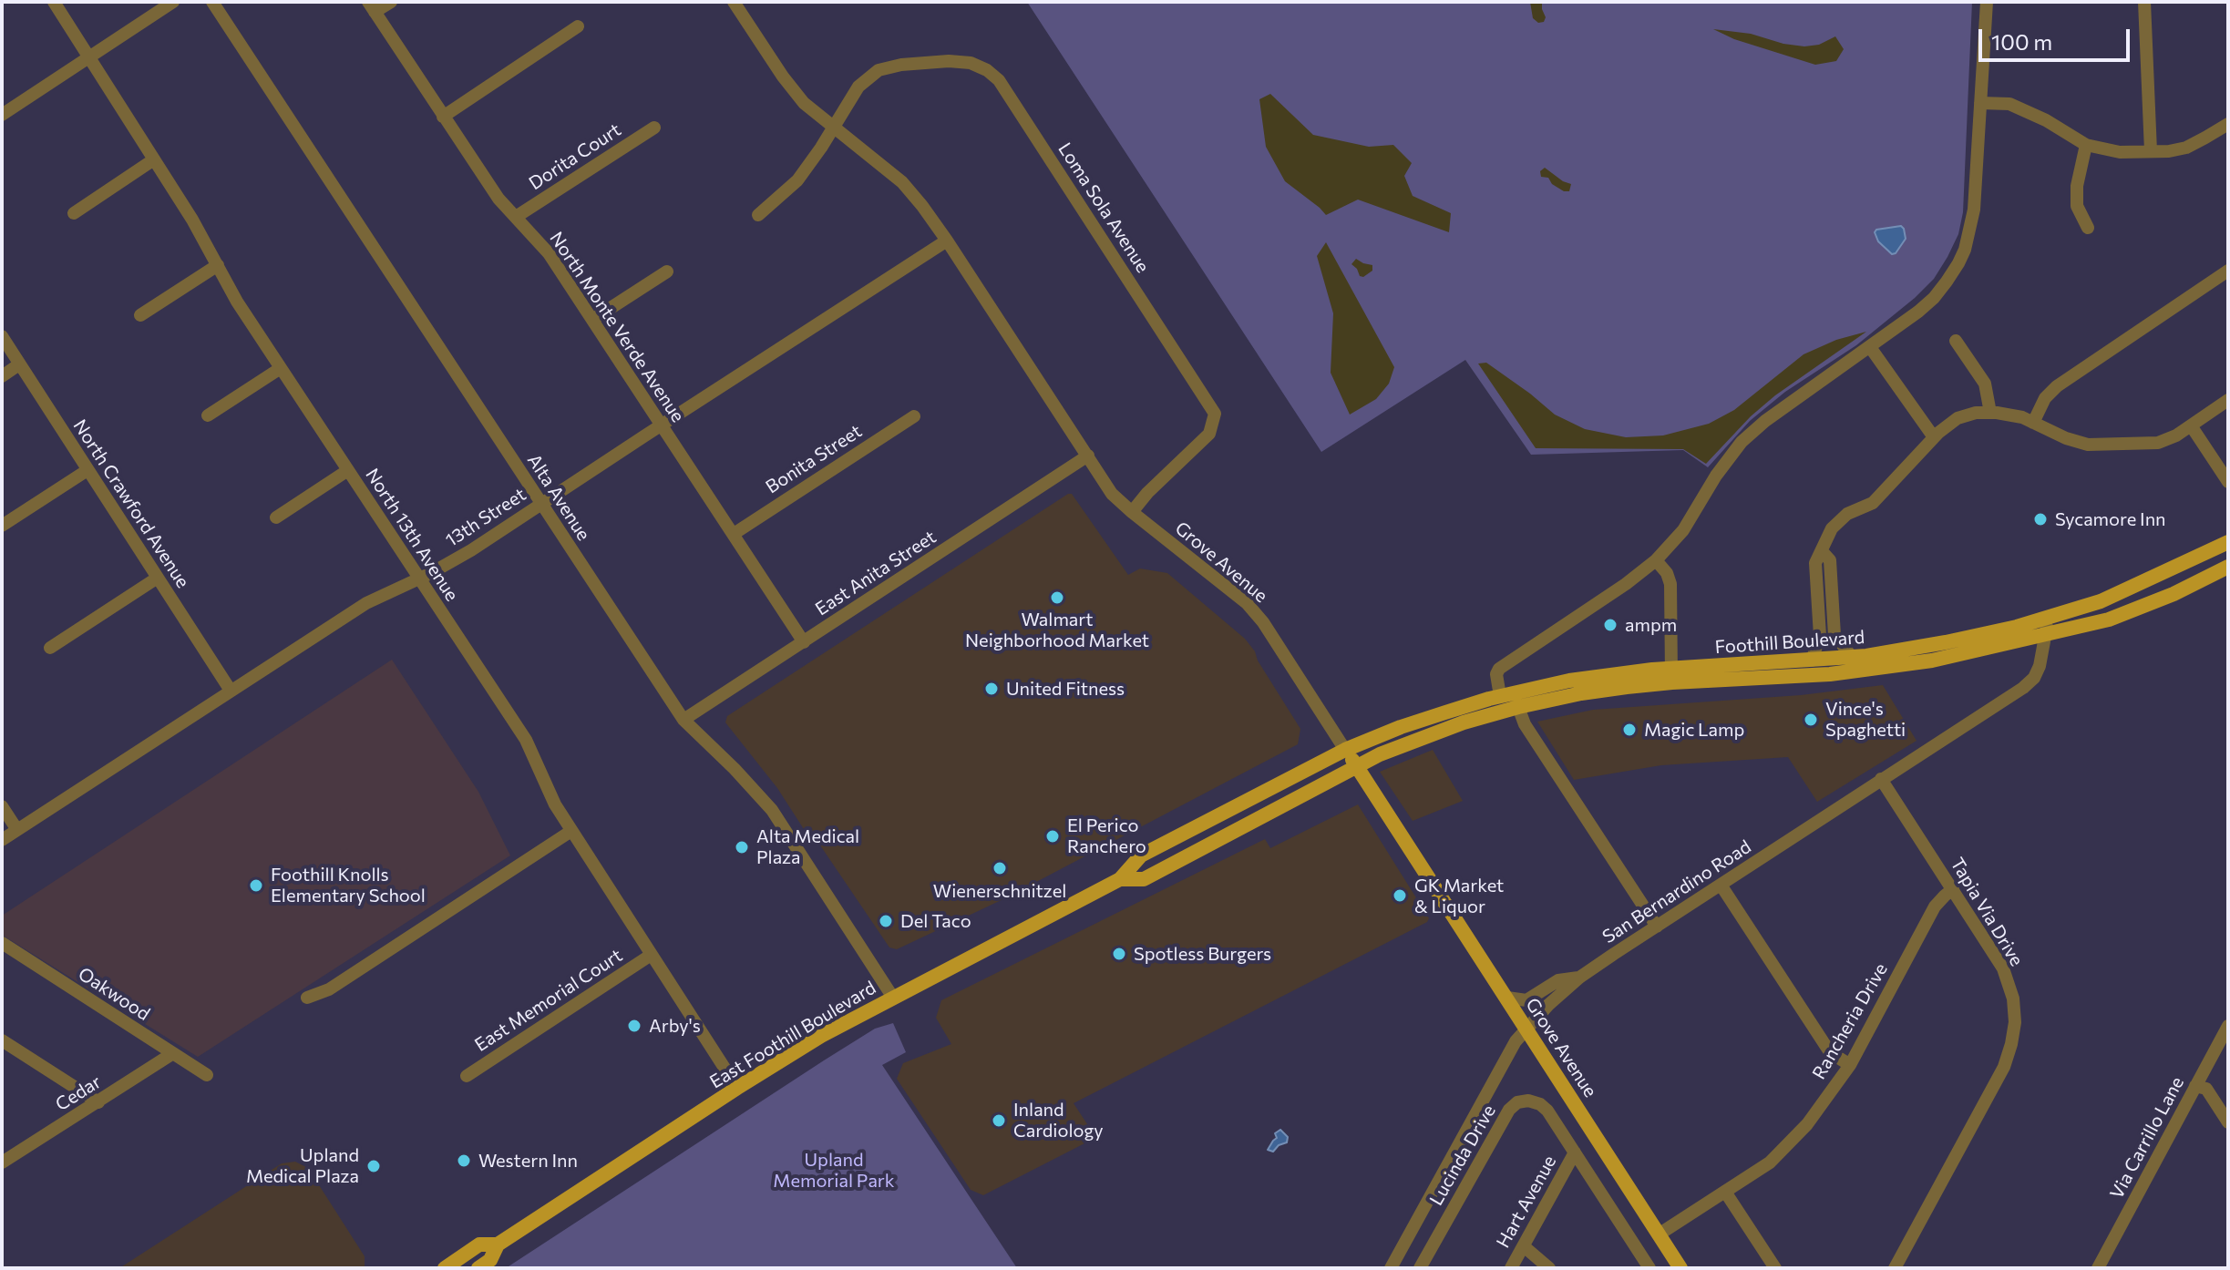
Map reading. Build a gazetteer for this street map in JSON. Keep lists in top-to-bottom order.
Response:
{
  "streets": {
    "main road": ["Grove Avenue", "Foothill Boulevard", "East Foothill Boulevard"],
    "street": [
      "Dorita Court",
      "Loma Sola Avenue",
      "North Monte Verde Avenue",
      "Bonita Street",
      "Alta Avenue",
      "North Crawford Avenue",
      "13th Street",
      "North 13th Avenue",
      "East Anita Street",
      "San Bernardino Road",
      "Tapia Via Drive",
      "Oakwood",
      "East Memorial Court",
      "Rancheria Drive",
      "Cedar",
      "Via Carrillo Lane",
      "Lucinda Drive",
      "Hart Avenue"
    ]
  },
  "crossings": [
    ["Dorita Court", "North Monte Verde Avenue"],
    ["Loma Sola Avenue", "Grove Avenue"],
    ["North Monte Verde Avenue", "Bonita Street"],
    ["North Monte Verde Avenue", "13th Street"],
    ["North Monte Verde Avenue", "East Anita Street"],
    ["Alta Avenue", "13th Street"],
    ["Alta Avenue", "East Anita Street"],
    ["Alta Avenue", "East Foothill Boulevard"],
    ["North Crawford Avenue", "13th Street"],
    ["13th Street", "North 13th Avenue"],
    ["13th Street", "Grove Avenue"],
    ["North 13th Avenue", "East Memorial Court"],
    ["North 13th Avenue", "East Foothill Boulevard"],
    ["Grove Avenue", "East Anita Street"],
    ["Grove Avenue", "Foothill Boulevard"],
    ["Grove Avenue", "San Bernardino Road"],
    ["Grove Avenue", "Rancheria Drive"],
    ["Grove Avenue", "East Foothill Boulevard"],
    ["Foothill Boulevard", "San Bernardino Road"],
    ["Foothill Boulevard", "East Foothill Boulevard"],
    ["San Bernardino Road", "Tapia Via Drive"],
    ["Tapia Via Drive", "Rancheria Drive"],
    ["Oakwood", "Cedar"],
    ["Lucinda Drive", "Hart Avenue"]
  ],
  "parks": ["Upland Memorial Park"],
  "places": [
    "Sycamore Inn",
    "Walmart Neighborhood Market",
    "ampm",
    "United Fitness",
    "Vince's Spaghetti",
    "Magic Lamp",
    "El Perico Ranchero",
    "Alta Medical Plaza",
    "Wienerschnitzel",
    "Foothill Knolls Elementary School",
    "GK Market & Liquor",
    "Del Taco",
    "Spotless Burgers",
    "Arby's",
    "Inland Cardiology",
    "Western Inn",
    "Upland Medical Plaza"
  ],
  "scale_bar": "100 m"
}
